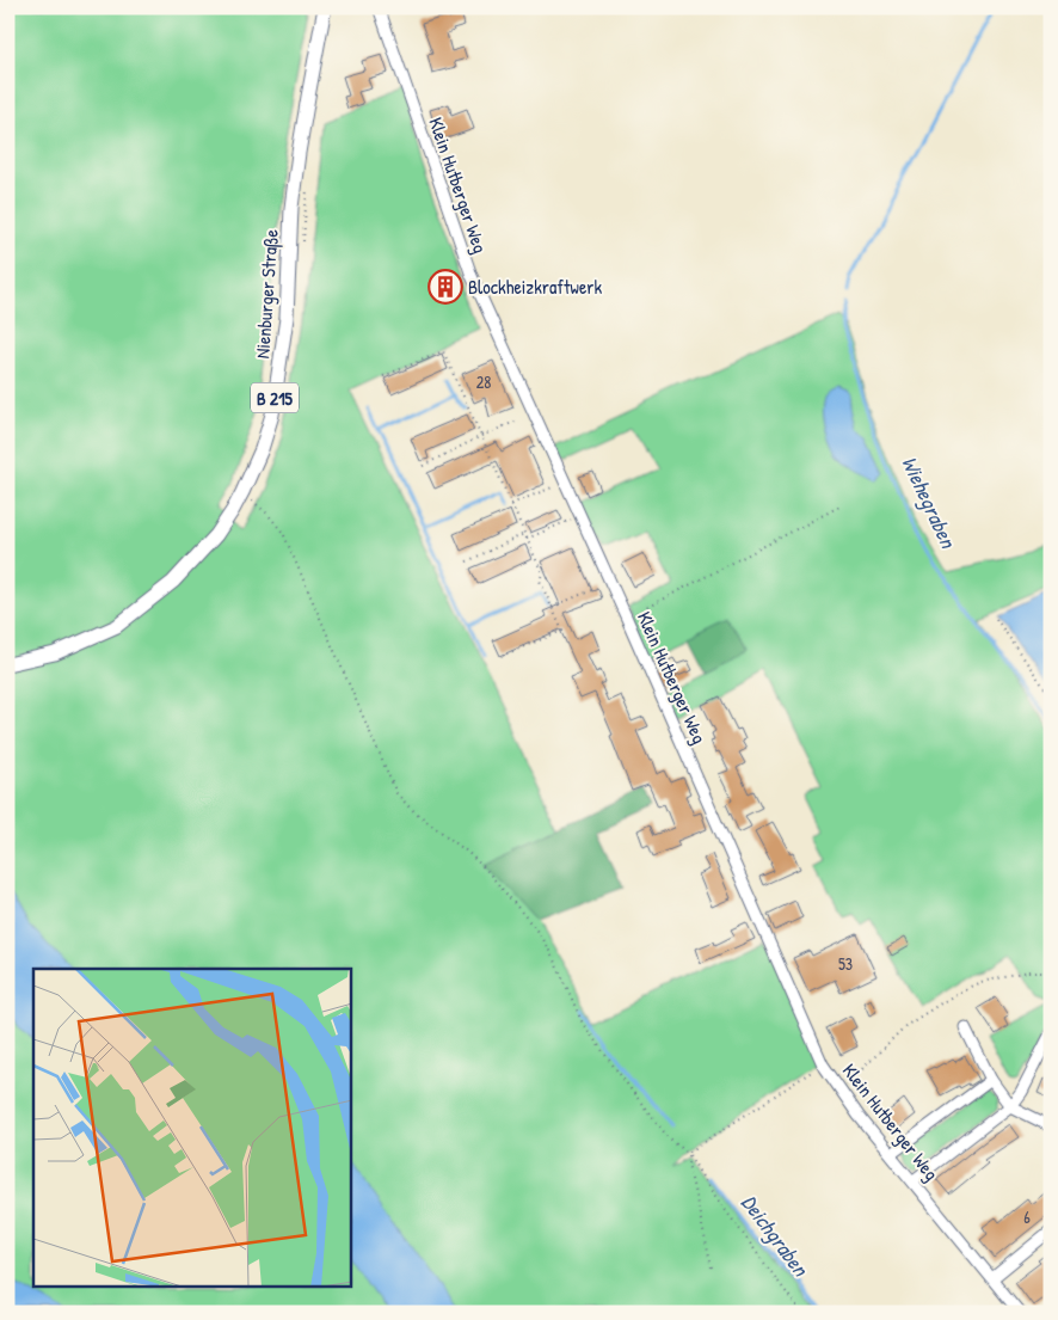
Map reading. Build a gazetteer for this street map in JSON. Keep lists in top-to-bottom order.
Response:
{
  "streets": {
    "main road": ["Nienburger Straße", "B 215"],
    "street": ["Klein Hutberger Weg"]
  },
  "water": ["Wiehegraben", "Deichgraben"],
  "places": {
    "building": ["Blockheizkraftwerk"]
  },
  "house_numbers": ["28", "53", "6"]
}
